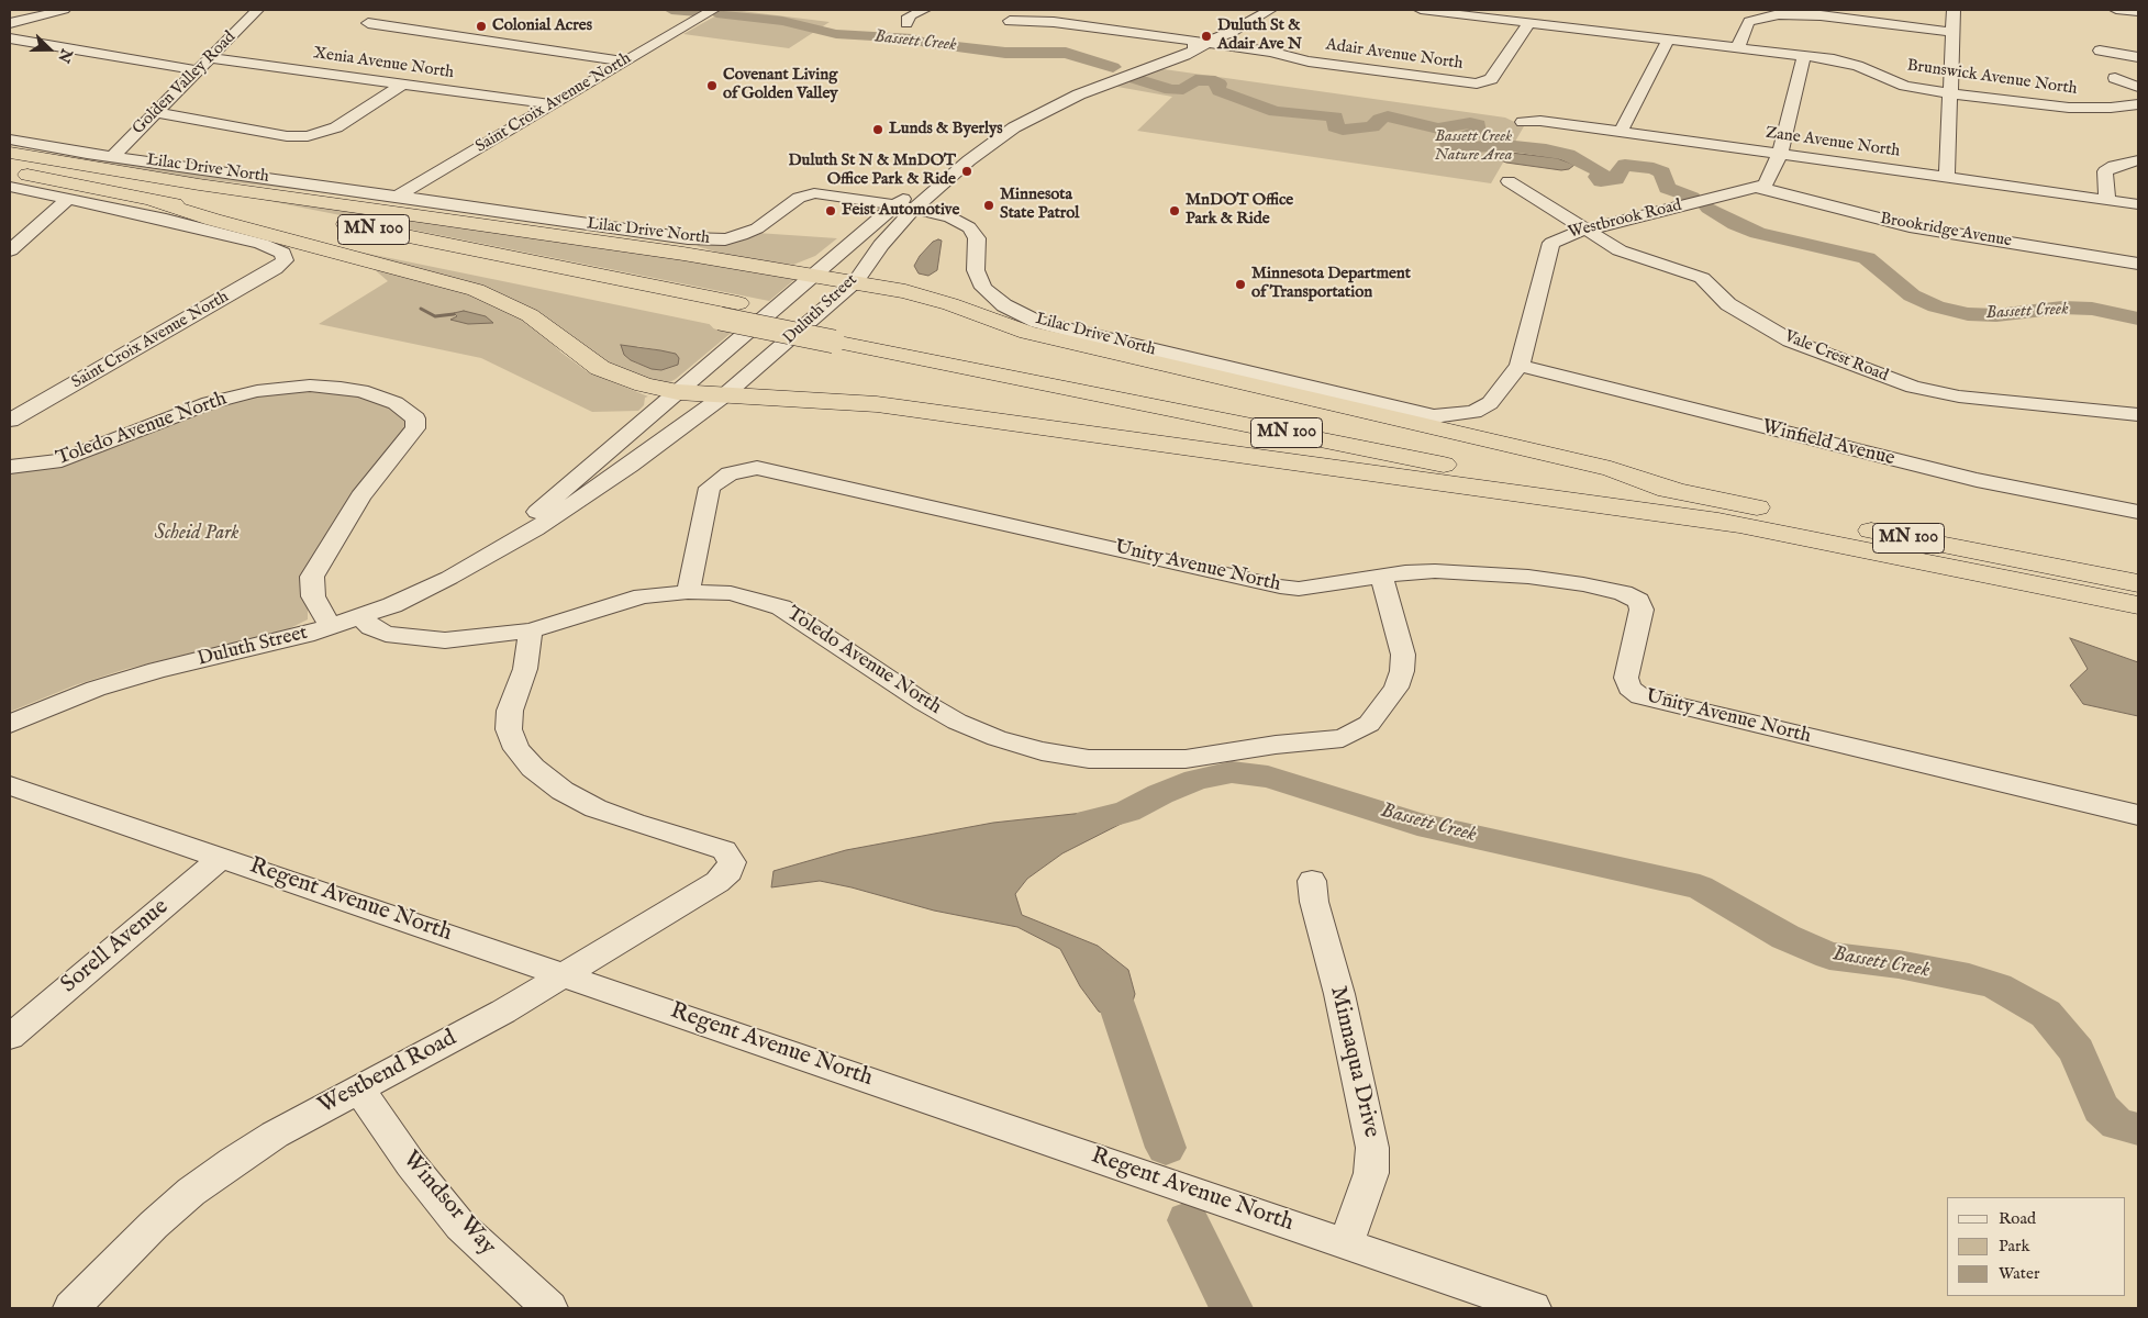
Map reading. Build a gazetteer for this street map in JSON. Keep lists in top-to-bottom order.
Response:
{
  "streets": {
    "highway": ["MN 100"],
    "street": [
      "Adair Avenue North",
      "Xenia Avenue North",
      "Brunswick Avenue North",
      "Golden Valley Road",
      "Saint Croix Avenue North",
      "Zane Avenue North",
      "Lilac Drive North",
      "Westbrook Road",
      "Brookridge Avenue",
      "Duluth Street",
      "Vale Crest Road",
      "Toledo Avenue North",
      "Winfield Avenue",
      "Unity Avenue North",
      "Regent Avenue North",
      "Sorell Avenue",
      "Minnaqua Drive",
      "Westbend Road",
      "Windsor Way"
    ]
  },
  "crossings": [
    ["Adair Avenue North", "Brunswick Avenue North"],
    ["Adair Avenue North", "Duluth Street"],
    ["Xenia Avenue North", "Golden Valley Road"],
    ["Xenia Avenue North", "Saint Croix Avenue North"],
    ["Golden Valley Road", "Lilac Drive North"],
    ["Saint Croix Avenue North", "Lilac Drive North"],
    ["Lilac Drive North", "Westbrook Road"],
    ["Lilac Drive North", "Duluth Street"],
    ["Westbrook Road", "Brookridge Avenue"],
    ["Westbrook Road", "Vale Crest Road"],
    ["Westbrook Road", "Winfield Avenue"],
    ["Duluth Street", "Toledo Avenue North"],
    ["Toledo Avenue North", "Unity Avenue North"],
    ["Toledo Avenue North", "Westbend Road"],
    ["Regent Avenue North", "Sorell Avenue"],
    ["Regent Avenue North", "Minnaqua Drive"],
    ["Regent Avenue North", "Westbend Road"],
    ["Westbend Road", "Windsor Way"]
  ],
  "water": ["Bassett Creek"],
  "parks": ["Bassett Creek Nature Area", "Scheid Park"],
  "places": [
    "Colonial Acres",
    "Duluth St & Adair Ave N",
    "Covenant Living of Golden Valley",
    "Lunds & Byerlys",
    "Duluth St N & MnDOT Office Park & Ride",
    "Minnesota State Patrol",
    "Feist Automotive",
    "MnDOT Office Park & Ride",
    "Minnesota Department of Transportation"
  ],
  "legend": ["Road", "Park", "Water"],
  "north": "right"
}
